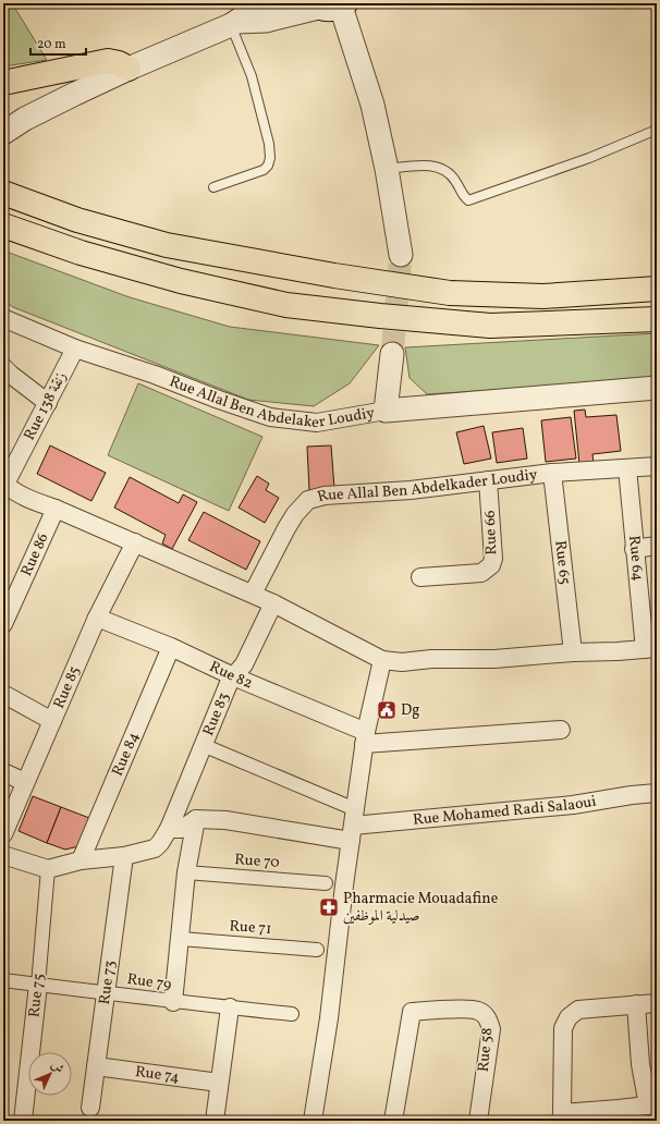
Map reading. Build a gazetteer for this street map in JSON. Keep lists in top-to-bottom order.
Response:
{
  "streets": {
    "street": [
      "Rue Allal Ben Abdelaker Loudiy",
      "Rue 138 زنقة",
      "Rue Allal Ben Abdelkader Loudiy",
      "Rue 66",
      "Rue 86",
      "Rue 64",
      "Rue 65",
      "Rue 82",
      "Rue 85",
      "Rue 83",
      "Rue 84",
      "Rue Mohamed Radi Salaoui",
      "Rue 70",
      "Rue 71",
      "Rue 73",
      "Rue 79",
      "Rue 75",
      "Rue 58",
      "Rue 74"
    ]
  },
  "crossings": [
    ["Rue Allal Ben Abdelaker Loudiy", "Rue 138 زنقة"],
    ["Rue Allal Ben Abdelkader Loudiy", "Rue 66"],
    ["Rue Allal Ben Abdelkader Loudiy", "Rue 64"],
    ["Rue Allal Ben Abdelkader Loudiy", "Rue 65"],
    ["Rue 82", "Rue 85"],
    ["Rue 82", "Rue 83"],
    ["Rue 82", "Rue 84"],
    ["Rue 83", "Rue 84"],
    ["Rue 83", "Rue Mohamed Radi Salaoui"],
    ["Rue 83", "Rue 73"],
    ["Rue 73", "Rue 79"],
    ["Rue 73", "Rue 74"],
    ["Rue 79", "Rue 75"]
  ],
  "places": {
    "public building": ["Dg"],
    "pharmacy": ["Pharmacie Mouadafine صيدلية الموظفين"]
  },
  "scale_bar": "20 m",
  "north": "top right"
}
